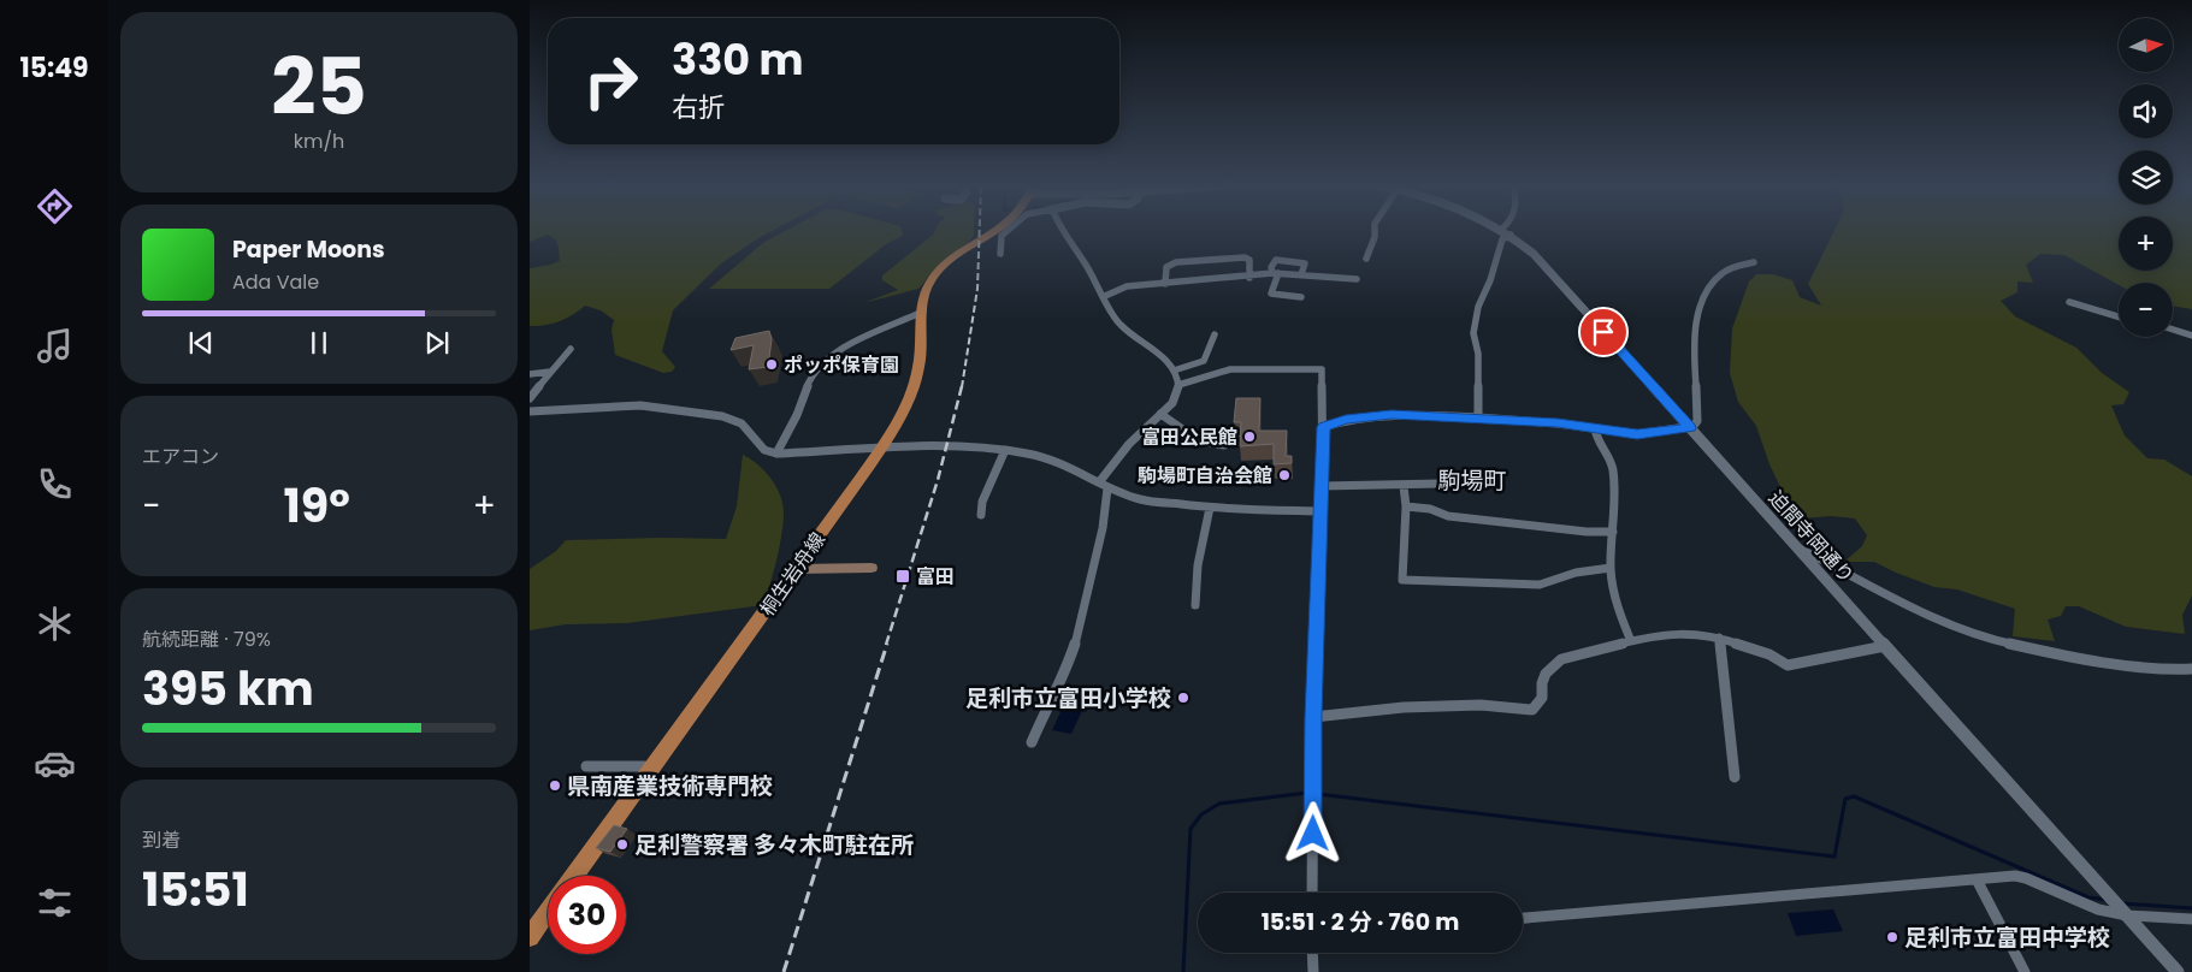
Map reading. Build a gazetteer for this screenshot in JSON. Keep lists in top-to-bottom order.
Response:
{
  "streets": {
    "main road": ["桐生岩舟線"],
    "street": ["迫間寺岡通り"]
  },
  "districts": ["駒場町"],
  "places": {
    "other": [
      "ポッポ保育園",
      "富田公民館",
      "駒場町自治会館",
      "足利市立富田小学校",
      "県南産業技術専門校",
      "足利警察署 多々木町駐在所",
      "足利市立富田中学校"
    ],
    "transit": ["富田"]
  },
  "north": "right",
  "page": {
    "tabs": "15:49",
    "tile": [
      ["25", "km/h"],
      "エアコン",
      ["航続距離 · 79%", "395 km"],
      ["到着", "15:51"]
    ],
    "map_buttons": ["+", "−"],
    "turn": ["330 m", "右折"],
    "song": ["Paper Moons", "Ada Vale"],
    "heat": ["−", "19°", "+"],
    "limit": "30",
    "trip": "15:51 · 2 分 · 760 m"
  }
}
